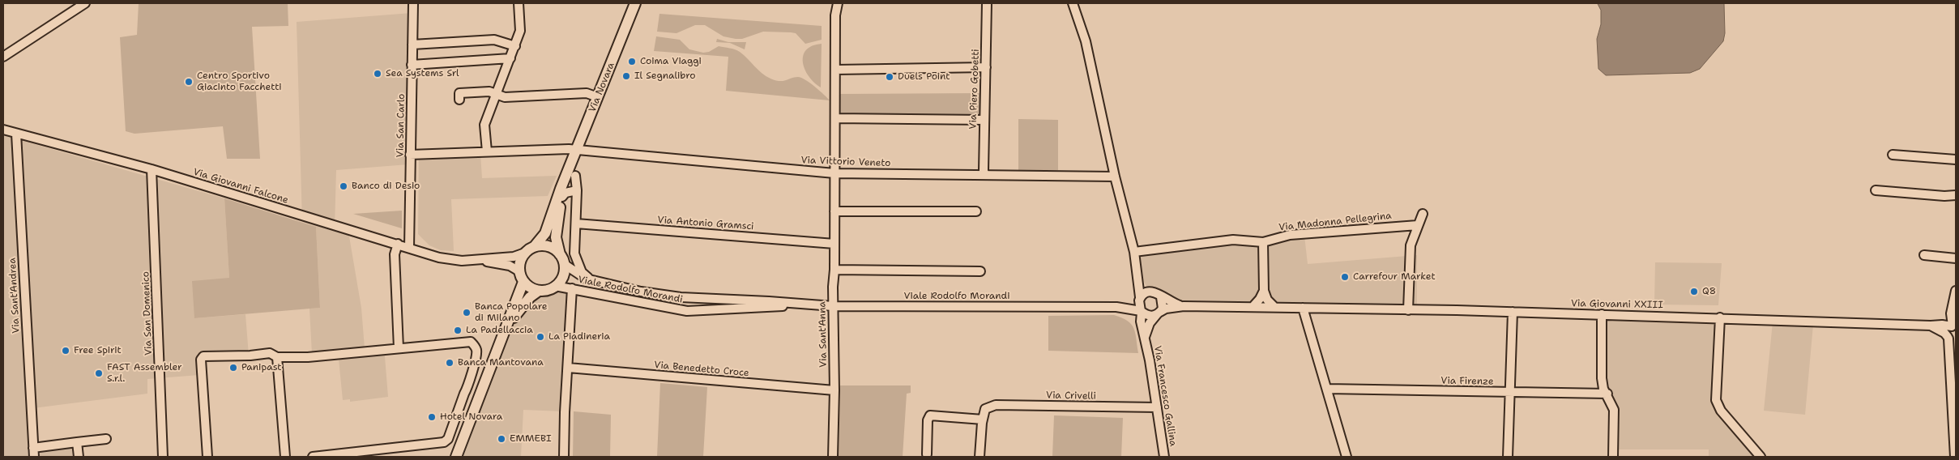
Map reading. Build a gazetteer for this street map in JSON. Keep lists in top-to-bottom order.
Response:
{
  "streets": {
    "main road": ["Via Novara"],
    "street": [
      "Via Piero Gobetti",
      "Via San Carlo",
      "Via Vittorio Veneto",
      "Via Giovanni Falcone",
      "Via Madonna Pellegrina",
      "Via Antonio Gramsci",
      "Viale Rodolfo Morandi",
      "Via Sant'Andrea",
      "Via Giovanni XXIII",
      "Via San Domenico",
      "Via Sant'Anna",
      "Via Benedetto Croce",
      "Via Firenze",
      "Via Crivelli",
      "Via Francesco Gallina"
    ]
  },
  "crossings": [
    ["Via Novara", "Via Vittorio Veneto"],
    ["Via Novara", "Via Giovanni Falcone"],
    ["Via Novara", "Viale Rodolfo Morandi"],
    ["Via Piero Gobetti", "Via Vittorio Veneto"],
    ["Via San Carlo", "Via Vittorio Veneto"],
    ["Via San Carlo", "Via Giovanni Falcone"],
    ["Via Vittorio Veneto", "Via Sant'Anna"],
    ["Via Giovanni Falcone", "Viale Rodolfo Morandi"],
    ["Via Giovanni Falcone", "Via Sant'Andrea"],
    ["Via Giovanni Falcone", "Via San Domenico"],
    ["Via Antonio Gramsci", "Via Sant'Anna"],
    ["Viale Rodolfo Morandi", "Via Sant'Anna"],
    ["Viale Rodolfo Morandi", "Via Francesco Gallina"],
    ["Via Sant'Anna", "Via Benedetto Croce"],
    ["Via Crivelli", "Via Francesco Gallina"]
  ],
  "places": [
    "Coima Viaggi",
    "Sea Systems Srl",
    "Il Segnalibro",
    "Duels Point",
    "Centro Sportivo Giacinto Facchetti",
    "Banco di Desio",
    "Carrefour Market",
    "Q8",
    "Banca Popolare di Milano",
    "La Padellaccia",
    "La Piadineria",
    "Free Spirit",
    "Banca Mantovana",
    "Panipast",
    "FAST Assembler S.r.l.",
    "Hotel Novara",
    "EMMEBI"
  ]
}
